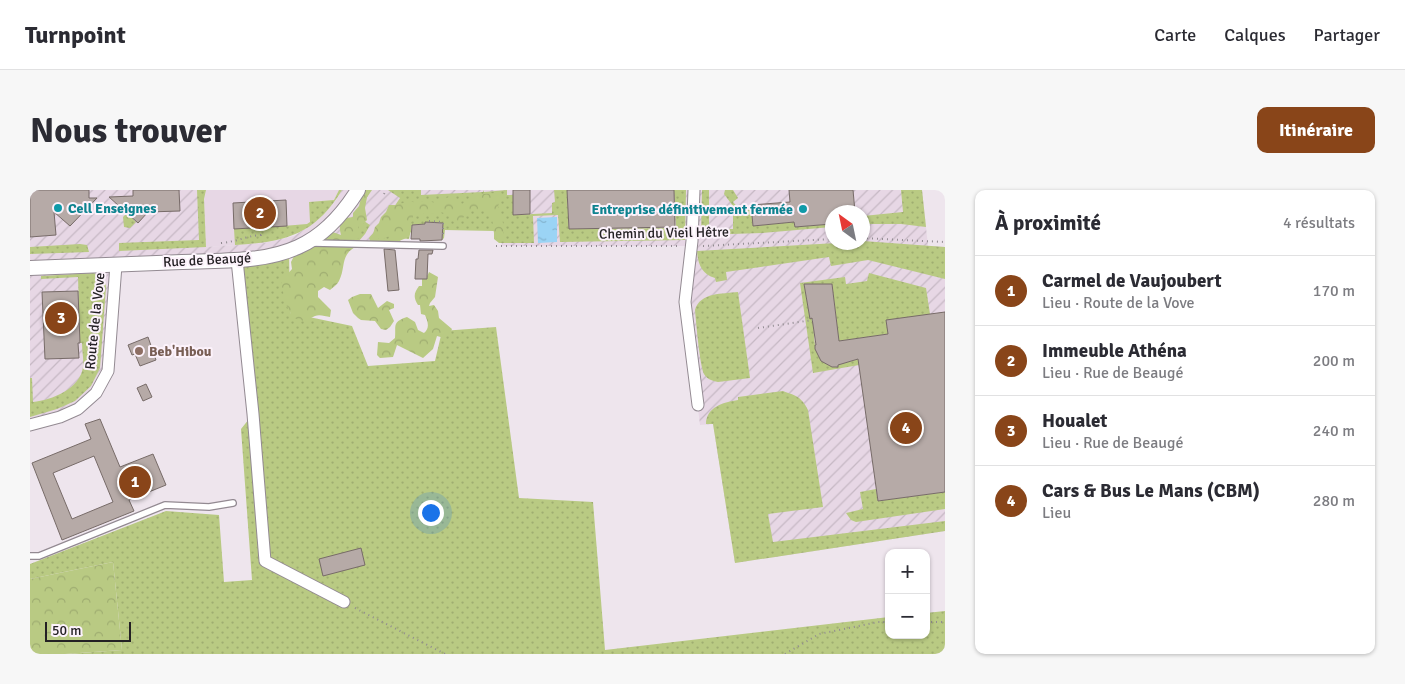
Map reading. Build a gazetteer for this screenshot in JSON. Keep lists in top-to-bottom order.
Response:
{
  "streets": {
    "street": ["Rue de Beaugé", "Route de la Vove"],
    "path": ["Chemin du Vieil Hêtre"]
  },
  "crossings": [
    ["Rue de Beaugé", "Route de la Vove"]
  ],
  "places": ["Cell Enseignes", "Entreprise définitivement fermée", "Beb'Hibou"],
  "scale_bar": "50 m",
  "north": "top left",
  "page": {
    "header": "Turnpoint",
    "nav": ["Carte", "Calques", "Partager"],
    "buttons": "Itinéraire",
    "title": "Nous trouver",
    "heading": ["À proximité", "4 résultats"],
    "pins": [
      "2",
      "3",
      "4",
      "1"
    ],
    "list": [
      {
        "mark": "1",
        "name": "Carmel de Vaujoubert",
        "note": "Lieu · Route de la Vove",
        "value": "170 m"
      },
      {
        "mark": "2",
        "name": "Immeuble Athéna",
        "note": "Lieu · Rue de Beaugé",
        "value": "200 m"
      },
      {
        "mark": "3",
        "name": "Houalet",
        "note": "Lieu · Rue de Beaugé",
        "value": "240 m"
      },
      {
        "mark": "4",
        "name": "Cars & Bus Le Mans (CBM)",
        "note": "Lieu",
        "value": "280 m"
      }
    ],
    "map_buttons": ["+", "−"],
    "scale": "50 m"
  }
}
